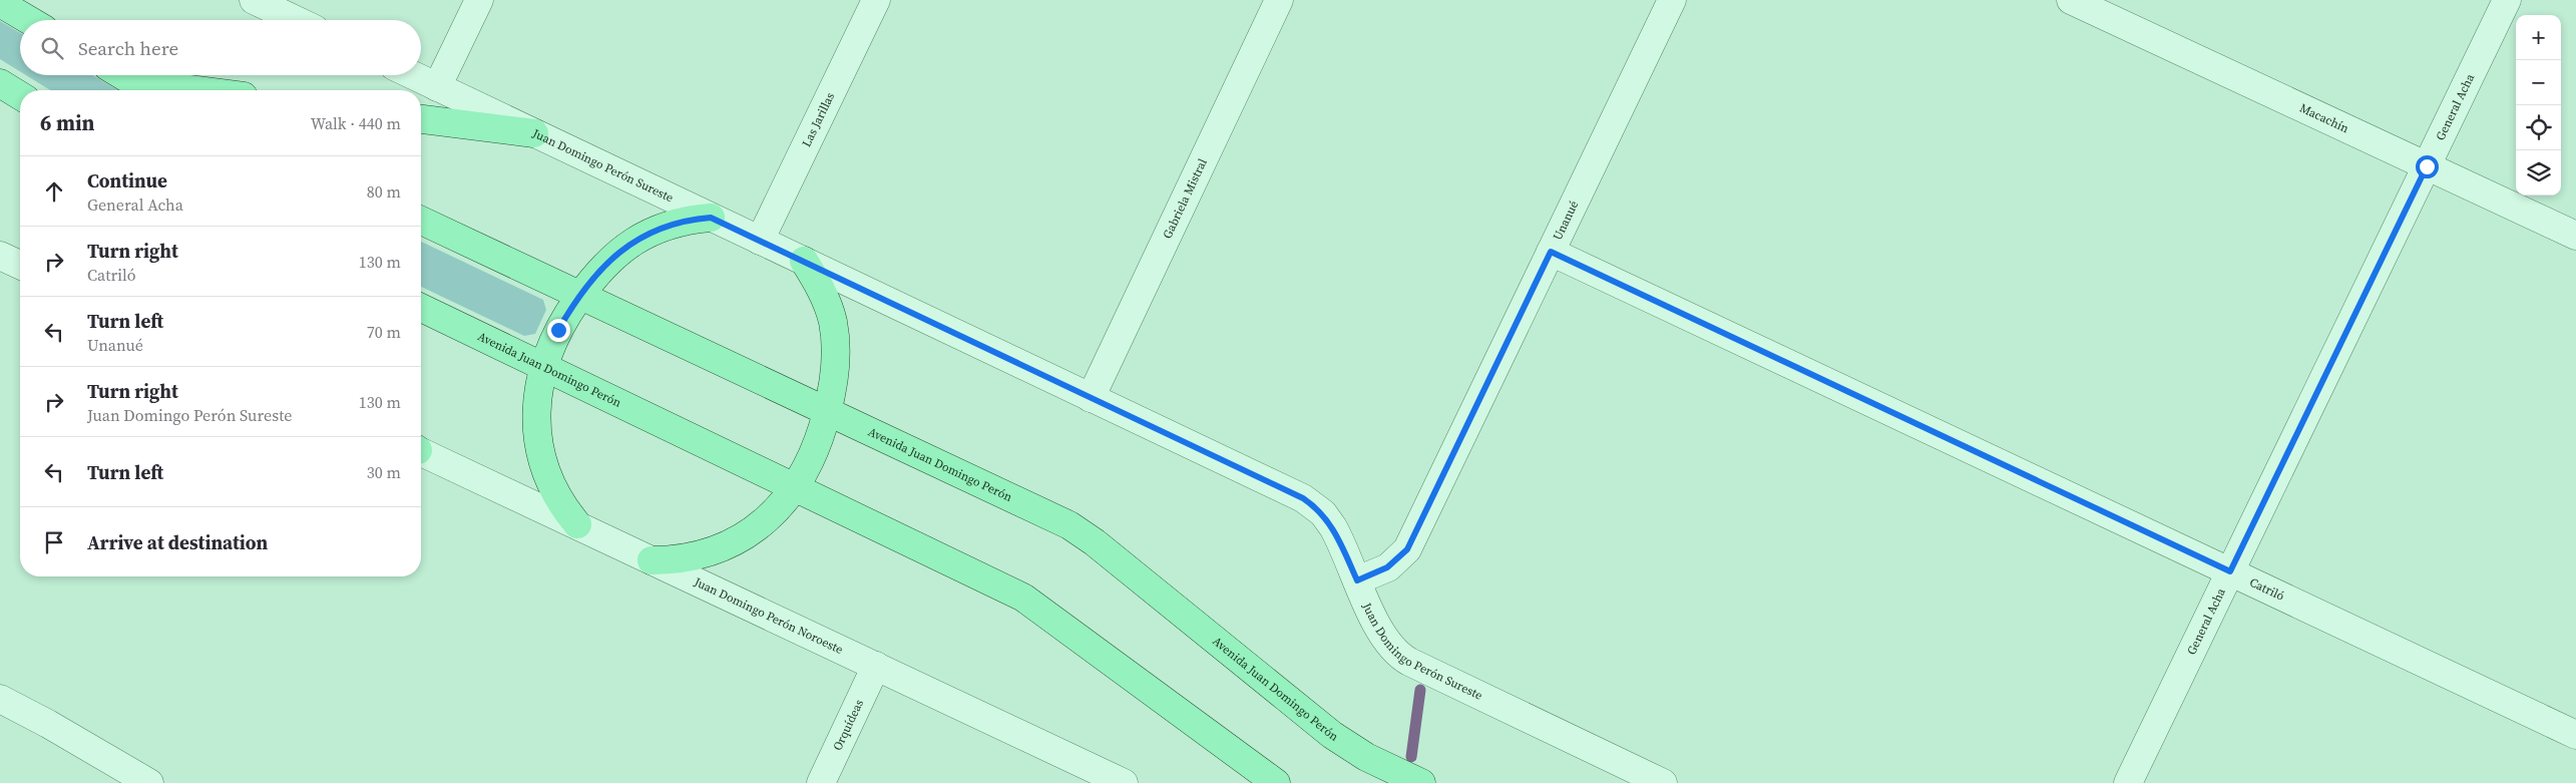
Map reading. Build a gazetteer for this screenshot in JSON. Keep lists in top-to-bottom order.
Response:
{
  "streets": {
    "main road": ["Avenida Juan Domingo Perón"],
    "street": [
      "General Acha",
      "Macachín",
      "Las Jarillas",
      "Juan Domingo Perón Sureste",
      "Gabriela Mistral",
      "Unanué",
      "Catriló",
      "Juan Domingo Perón Noroeste",
      "Orquídeas"
    ]
  },
  "crossings": [
    ["General Acha", "Macachín"],
    ["General Acha", "Catriló"],
    ["Las Jarillas", "Juan Domingo Perón Sureste"],
    ["Juan Domingo Perón Sureste", "Gabriela Mistral"],
    ["Juan Domingo Perón Sureste", "Unanué"],
    ["Unanué", "Catriló"],
    ["Juan Domingo Perón Noroeste", "Orquídeas"]
  ],
  "page": {
    "map_buttons": ["+", "−"],
    "search": "Search here",
    "heading": ["6 min", "Walk · 440 m"],
    "list": [
      ["Continue", "General Acha", "80 m"],
      ["Turn right", "Catriló", "130 m"],
      ["Turn left", "Unanué", "70 m"],
      ["Turn right", "Juan Domingo Perón Sureste", "130 m"],
      ["Turn left", "30 m"],
      "Arrive at destination"
    ]
  }
}
